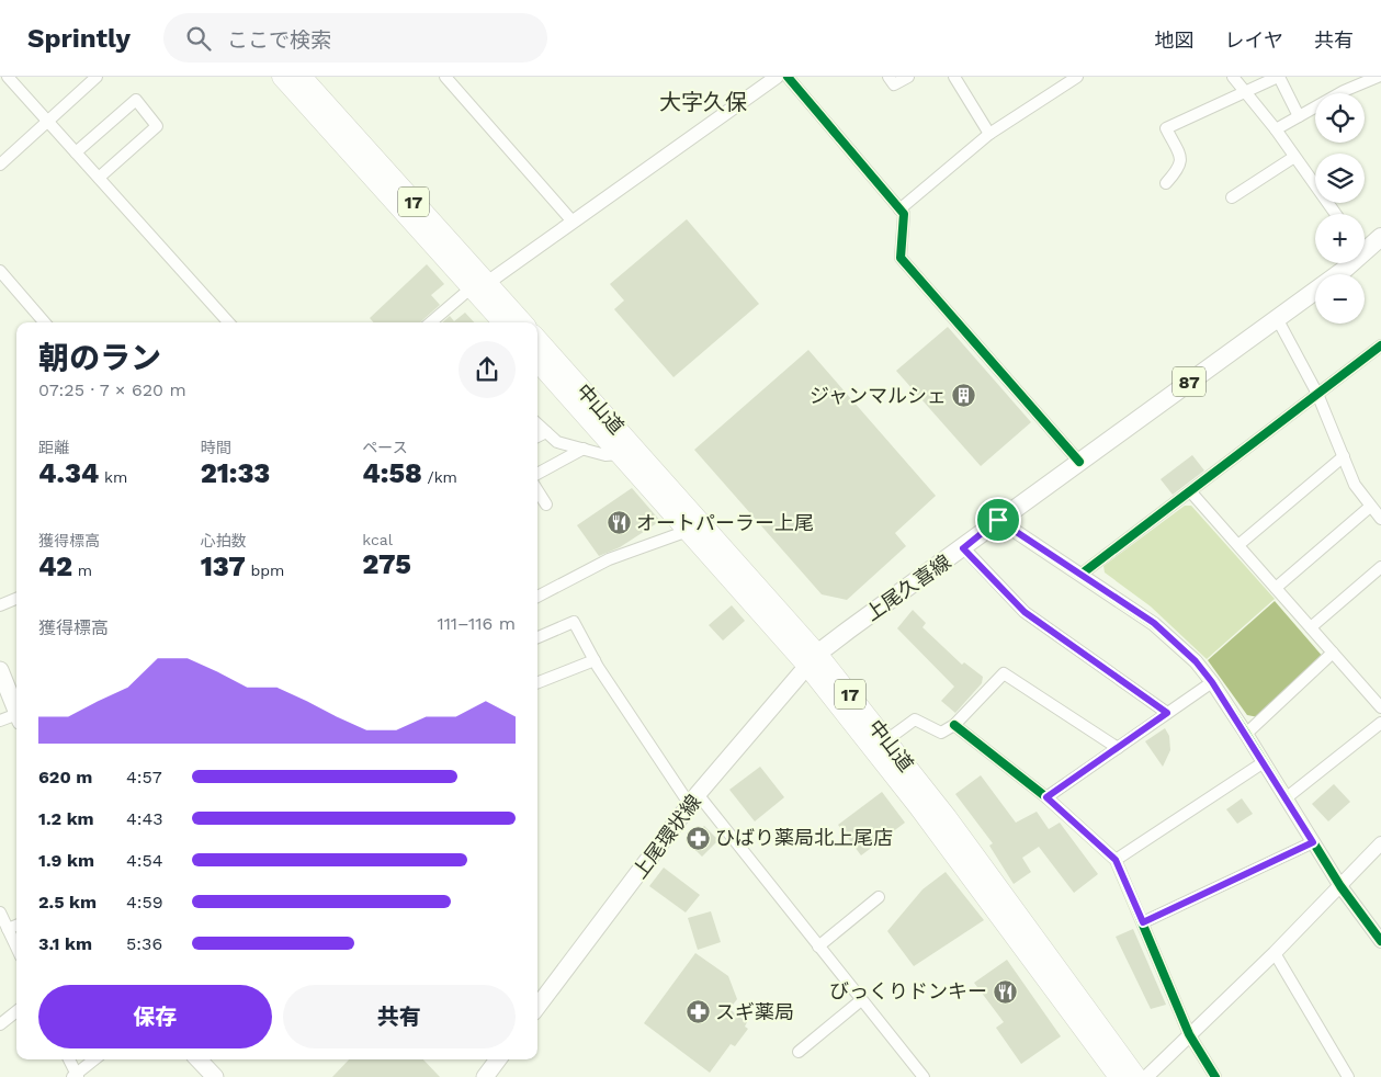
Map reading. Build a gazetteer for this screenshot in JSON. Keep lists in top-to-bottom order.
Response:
{
  "streets": {
    "highway": ["17", "中山道"],
    "main road": ["87", "上尾久喜線", "上尾環状線"]
  },
  "crossings": [
    ["中山道", "上尾久喜線"],
    ["中山道", "上尾環状線"],
    ["上尾久喜線", "上尾環状線"]
  ],
  "districts": ["大字久保"],
  "places": {
    "building": ["ジャンマルシェ"],
    "restaurant": ["オートパーラー上尾", "びっくりドンキー"],
    "pharmacy": ["ひばり薬局北上尾店", "スギ薬局"]
  },
  "page": {
    "header": "Sprintly",
    "search": "ここで検索",
    "nav": ["地図", "レイヤ", "共有"],
    "map_buttons": ["+", "−"],
    "heading": ["朝のラン", "07:25 · 7 × 620 m"],
    "stats": [
      ["距離", "4.34 km"],
      ["時間", "21:33"],
      ["ペース", "4:58 /km"],
      ["獲得標高", "42 m"],
      ["心拍数", "137 bpm"],
      ["kcal", "275"]
    ],
    "chart": ["獲得標高", "111–116 m"],
    "list": [
      {
        "name": "620 m",
        "note": "4:57"
      },
      {
        "name": "1.2 km",
        "note": "4:43"
      },
      {
        "name": "1.9 km",
        "note": "4:54"
      },
      {
        "name": "2.5 km",
        "note": "4:59"
      },
      {
        "name": "3.1 km",
        "note": "5:36"
      }
    ],
    "buttons": ["保存", "共有"]
  }
}
